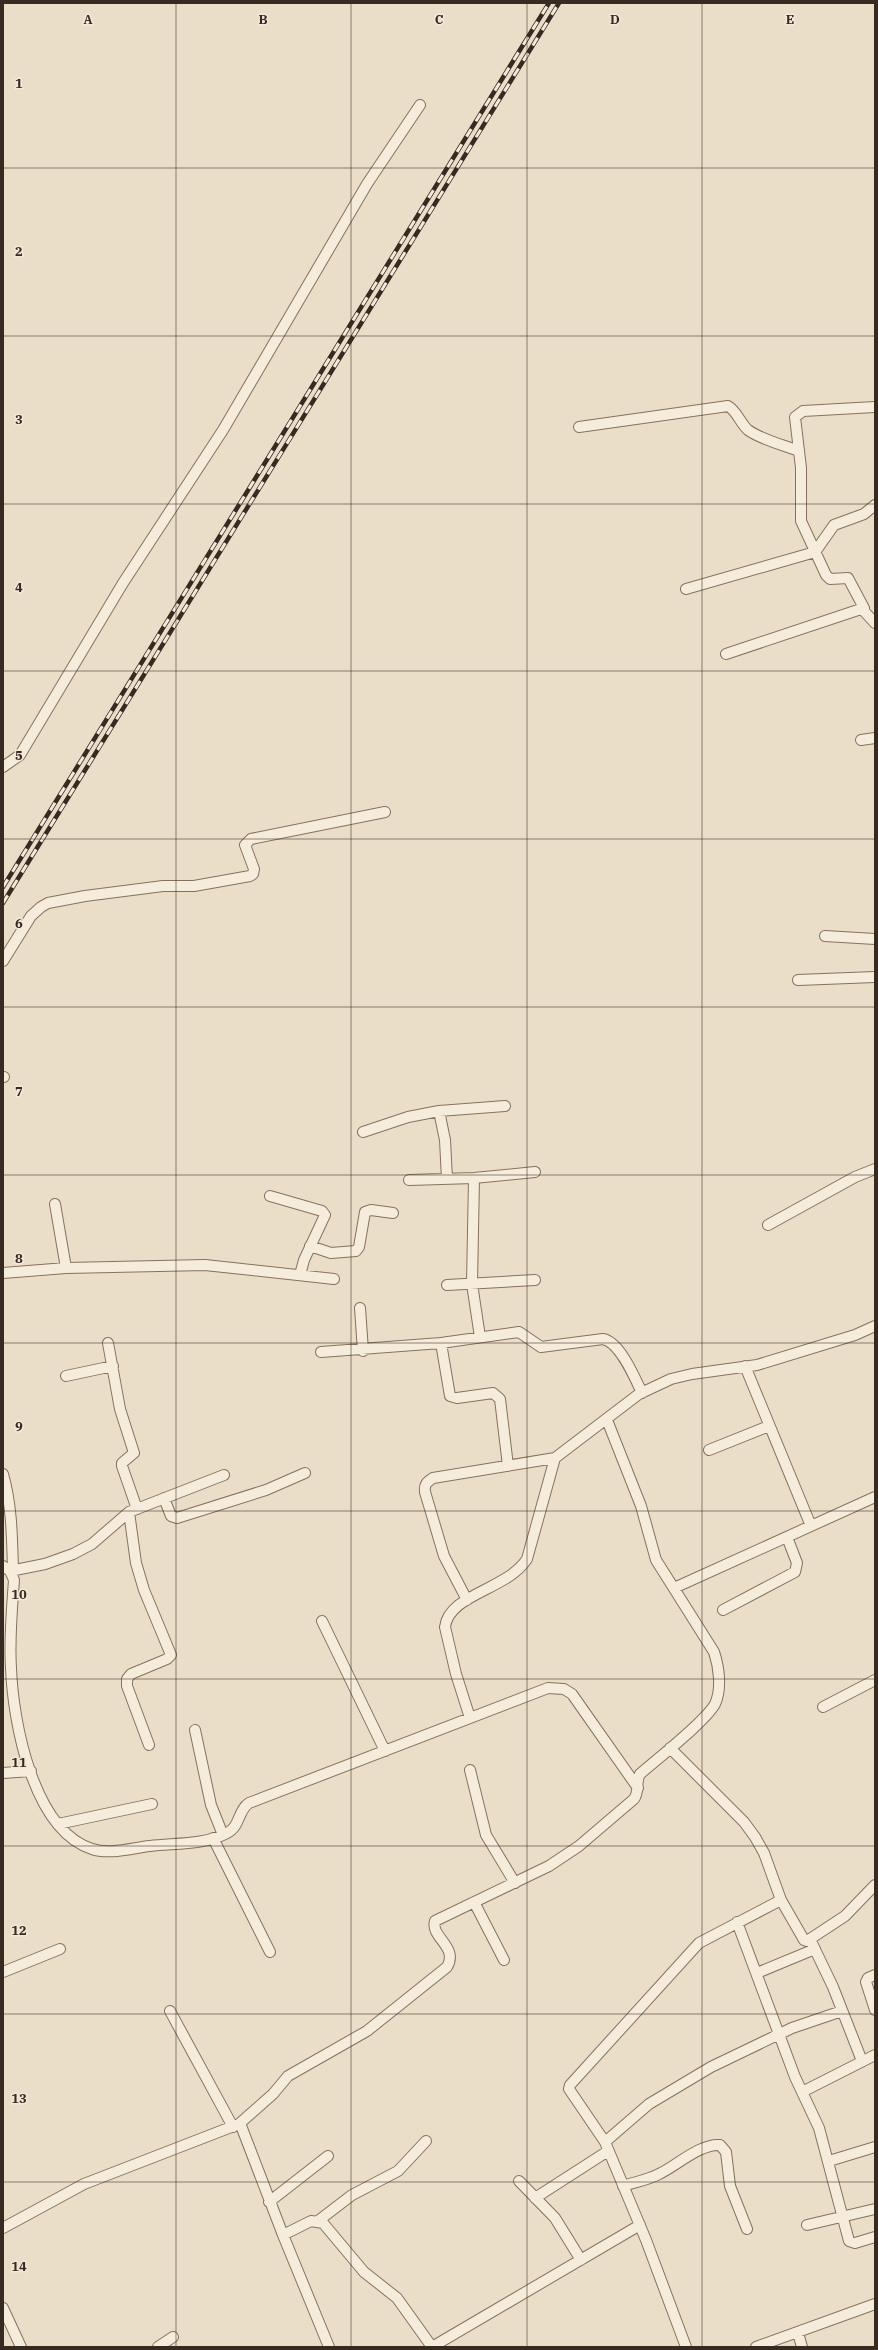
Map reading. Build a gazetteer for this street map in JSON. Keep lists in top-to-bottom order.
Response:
{
  "grid": {
    "columns": [
      "A",
      "B",
      "C",
      "D",
      "E"
    ],
    "rows": [
      "1",
      "2",
      "3",
      "4",
      "5",
      "6",
      "7",
      "8",
      "9",
      "10",
      "11",
      "12",
      "13",
      "14"
    ]
  }
}
